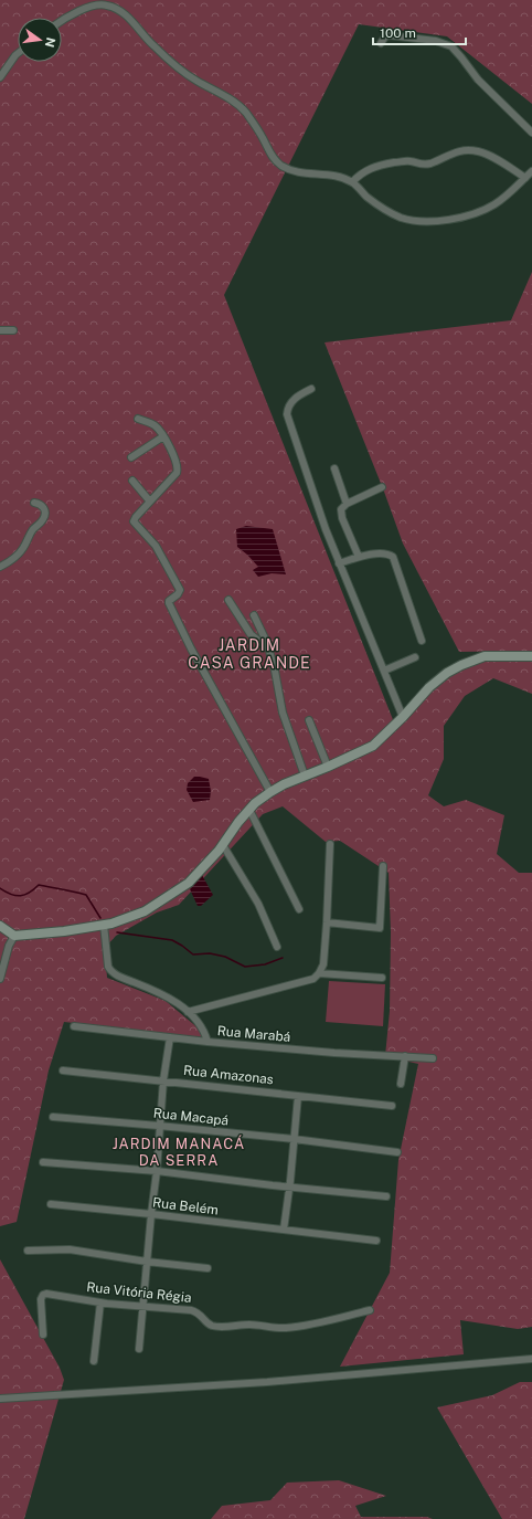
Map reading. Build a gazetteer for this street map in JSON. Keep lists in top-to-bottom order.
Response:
{
  "streets": {
    "street": [
      "Rua Marabá",
      "Rua Amazonas",
      "Rua Macapá",
      "Rua Belém",
      "Rua Vitória Régia"
    ]
  },
  "districts": ["JARDIM CASA GRANDE", "JARDIM MANACÁ DA SERRA"],
  "scale_bar": "100 m",
  "north": "right"
}
